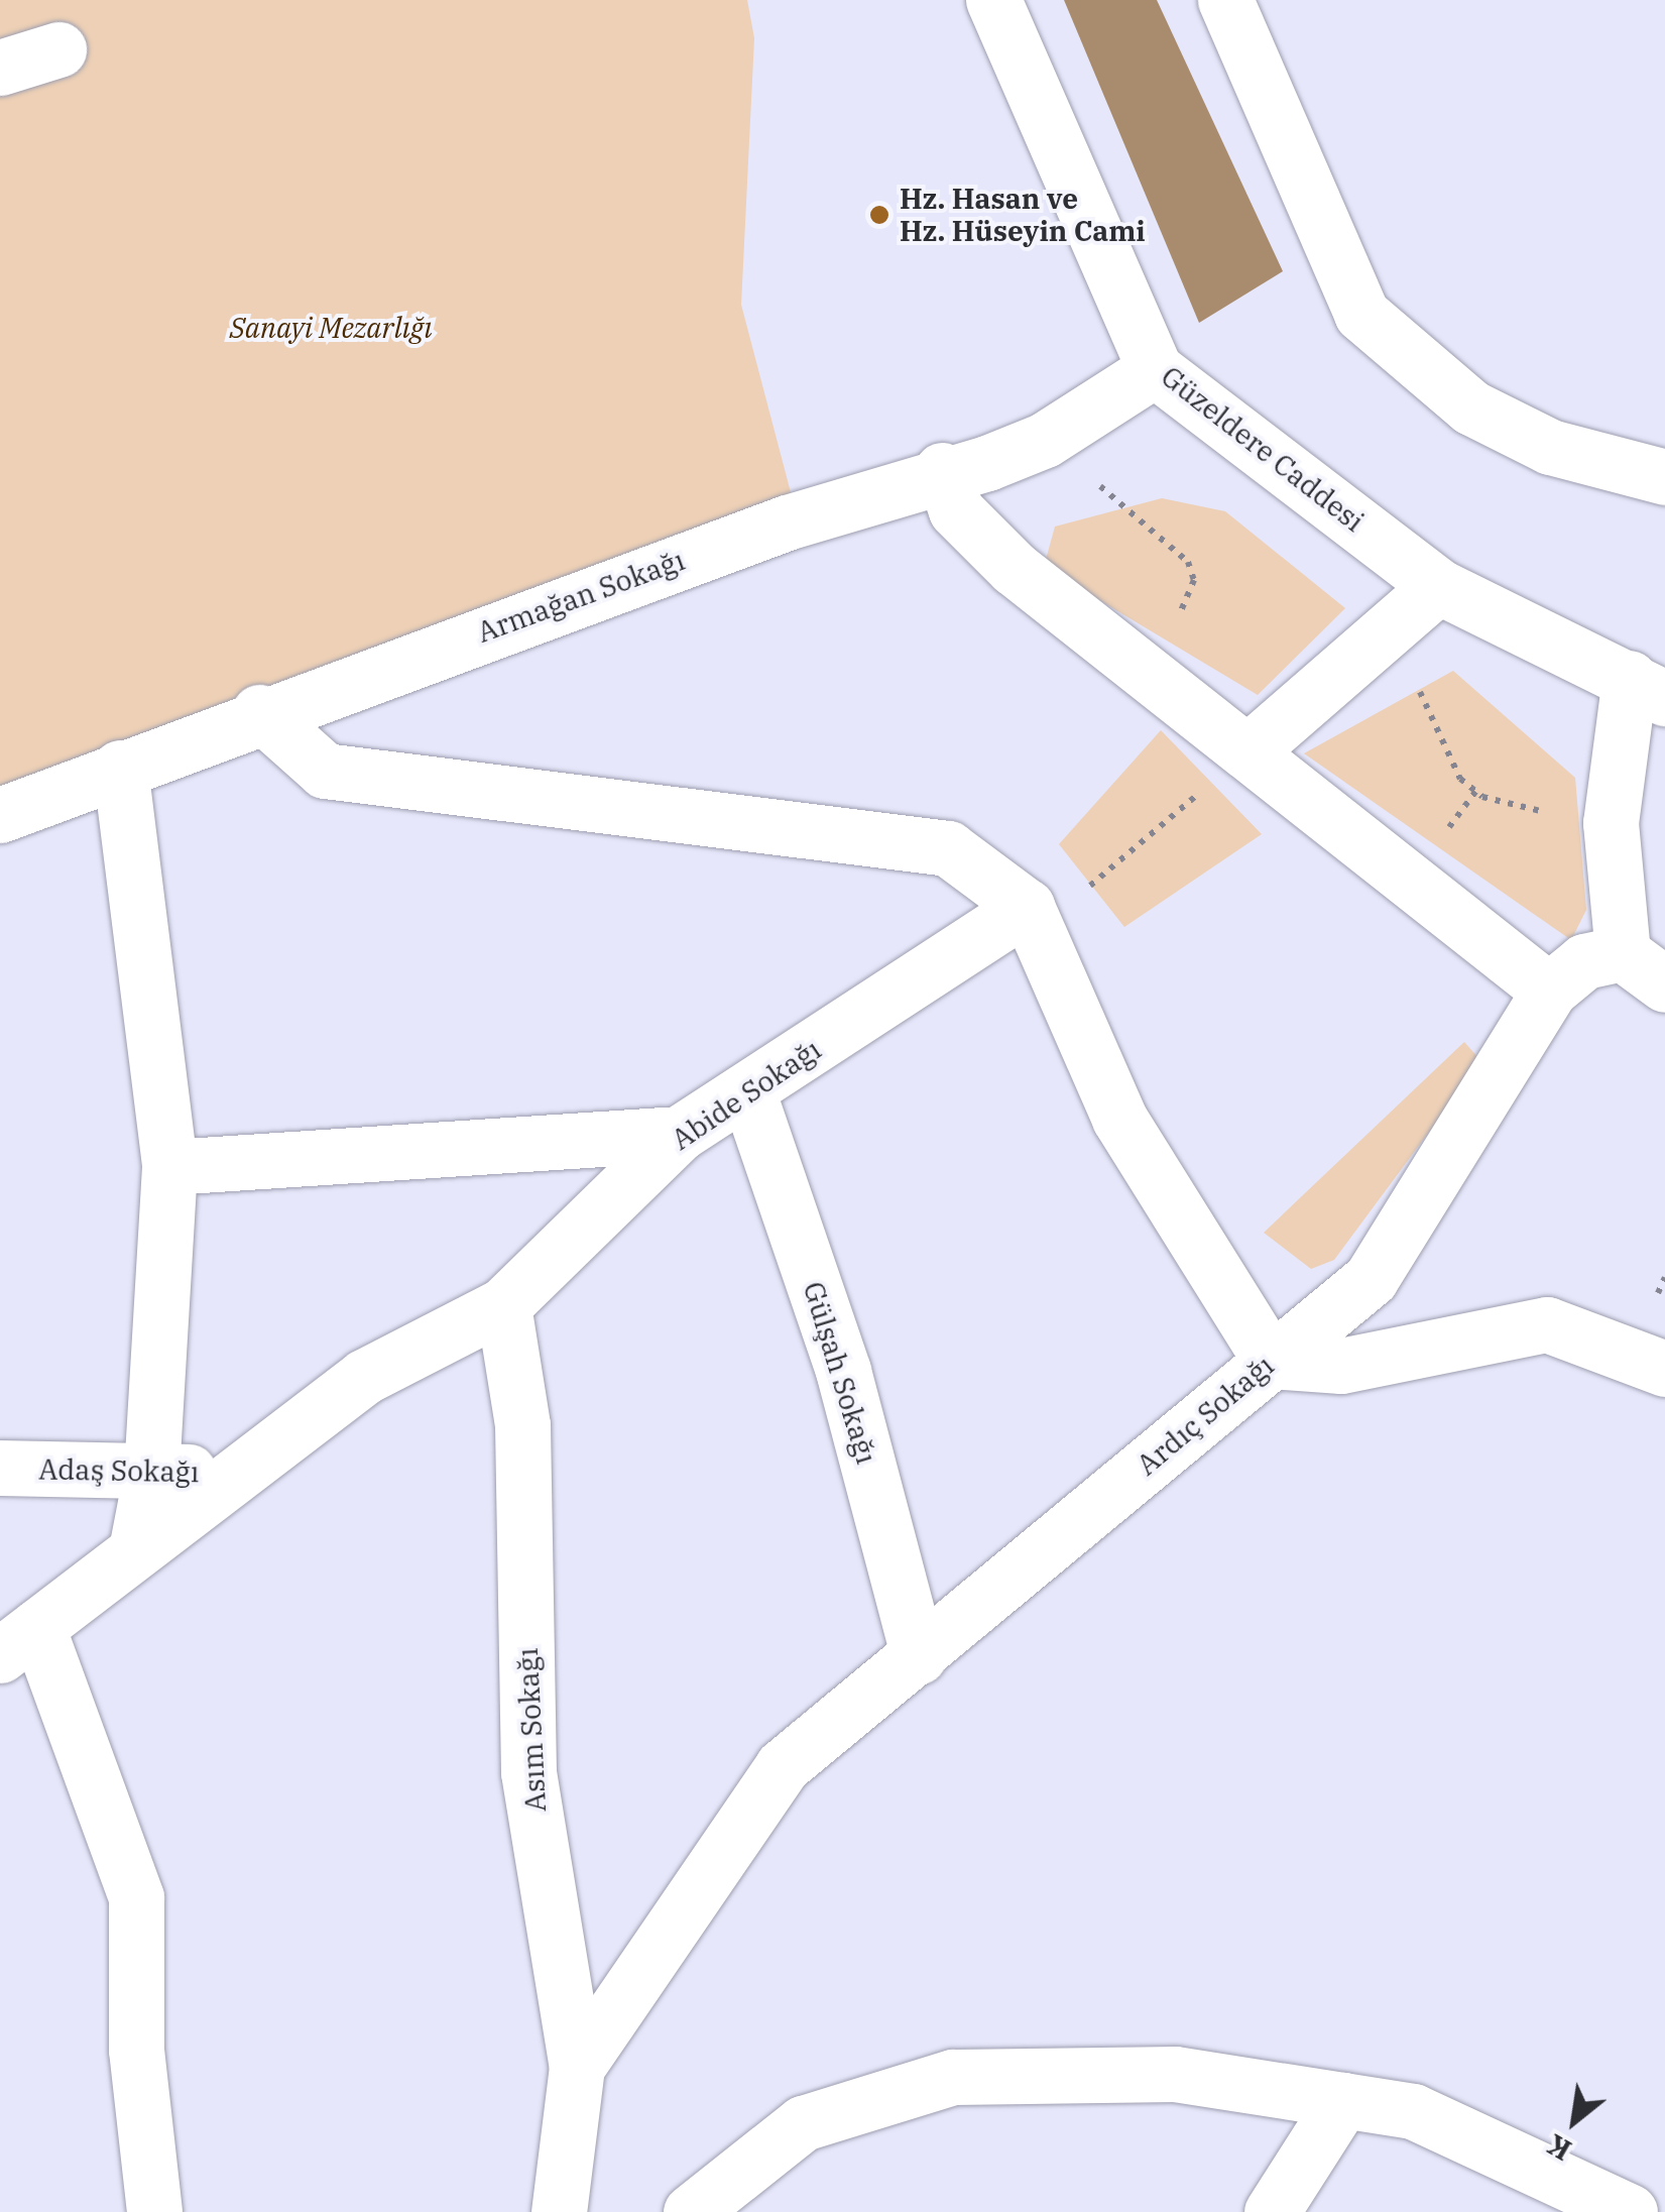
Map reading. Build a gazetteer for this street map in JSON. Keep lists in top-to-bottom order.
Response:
{
  "streets": {
    "street": [
      "Güzeldere Caddesi",
      "Armağan Sokağı",
      "Abide Sokağı",
      "Gülşah Sokağı",
      "Ardıç Sokağı",
      "Adaş Sokağı",
      "Asım Sokağı"
    ]
  },
  "crossings": [
    ["Güzeldere Caddesi", "Armağan Sokağı"],
    ["Güzeldere Caddesi", "Ardıç Sokağı"],
    ["Abide Sokağı", "Gülşah Sokağı"],
    ["Abide Sokağı", "Adaş Sokağı"],
    ["Abide Sokağı", "Asım Sokağı"],
    ["Gülşah Sokağı", "Ardıç Sokağı"],
    ["Ardıç Sokağı", "Asım Sokağı"]
  ],
  "parks": ["Sanayi Mezarlığı"],
  "places": ["Hz. Hasan ve Hz. Hüseyin Cami"],
  "north": "bottom left"
}
